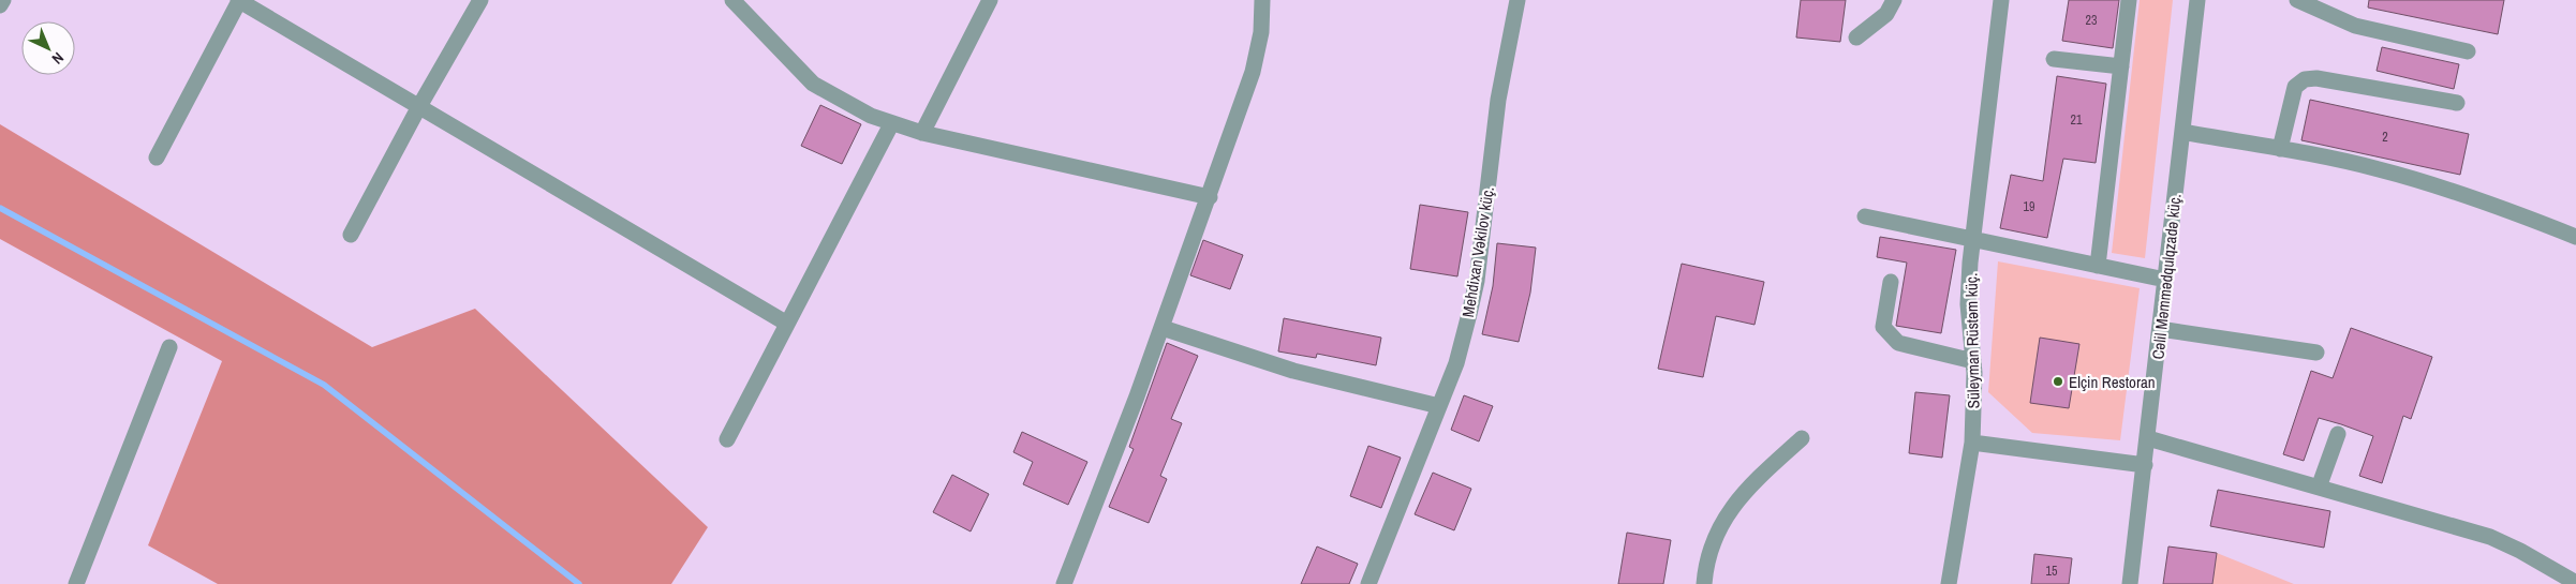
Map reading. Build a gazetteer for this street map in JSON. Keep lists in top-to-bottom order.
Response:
{
  "streets": {
    "street": ["Mehdixan Vəkilov küç.", "Cəlil Məmmədqulqzadə küç.", "Süleyman Rüstəm küç."]
  },
  "places": ["Elçin Restoran"],
  "house_numbers": [
    "23",
    "21",
    "2",
    "19",
    "15"
  ],
  "north": "bottom right"
}
